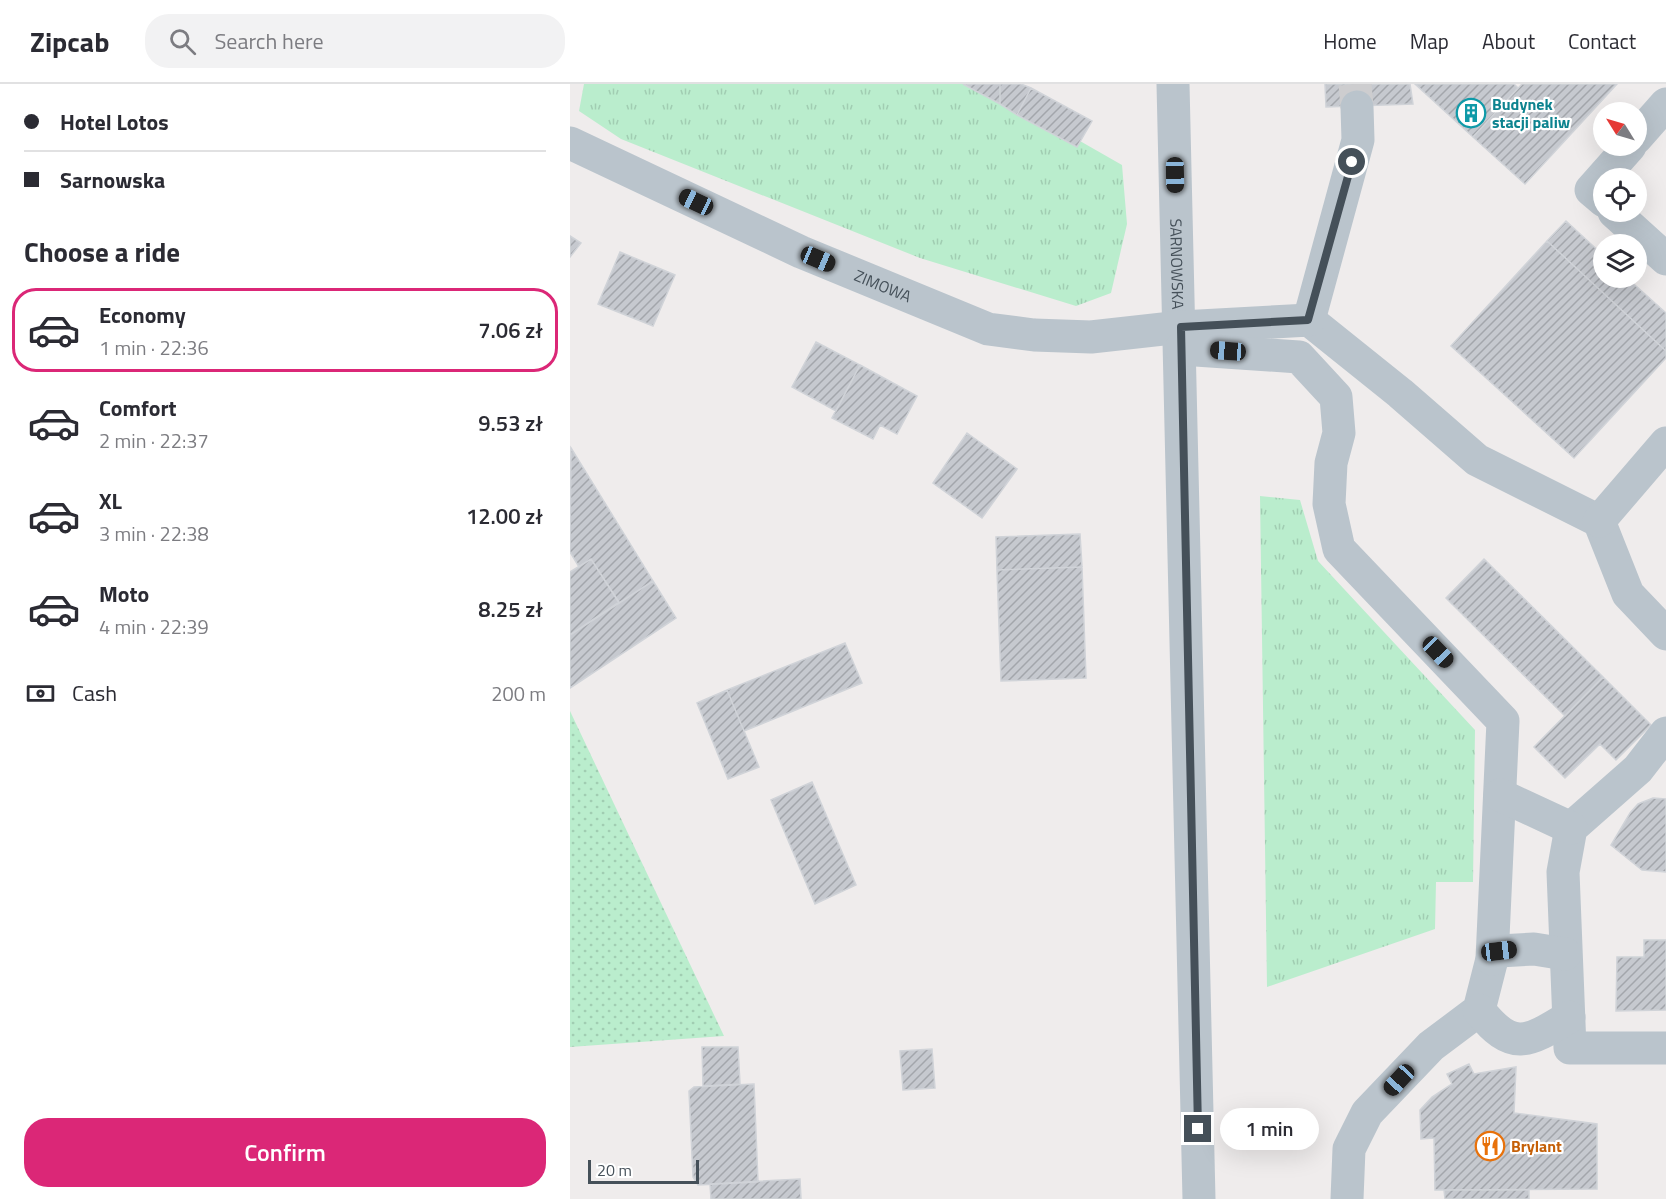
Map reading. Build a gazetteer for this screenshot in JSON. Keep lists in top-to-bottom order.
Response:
{
  "streets": {
    "street": ["SARNOWSKA", "ZIMOWA"]
  },
  "crossings": [
    ["SARNOWSKA", "ZIMOWA"]
  ],
  "places": {
    "building": ["Budynek stacji paliw"],
    "restaurant": ["Brylant"]
  },
  "scale_bar": "20 m",
  "north": "top left",
  "page": {
    "header": "Zipcab",
    "search": "Search here",
    "nav": [
      "Home",
      "Map",
      "About",
      "Contact"
    ],
    "banner": ["Hotel Lotos", "Sarnowska"],
    "heading": "Choose a ride",
    "list": [
      {
        "name": "Economy",
        "note": "1 min · 22:36",
        "value": "7.06 zł"
      },
      {
        "name": "Comfort",
        "note": "2 min · 22:37",
        "value": "9.53 zł"
      },
      {
        "name": "XL",
        "note": "3 min · 22:38",
        "value": "12.00 zł"
      },
      {
        "name": "Moto",
        "note": "4 min · 22:39",
        "value": "8.25 zł"
      }
    ],
    "pay": ["Cash", "200 m"],
    "buttons": "Confirm",
    "bubble": "1 min",
    "scale": "20 m"
  }
}
